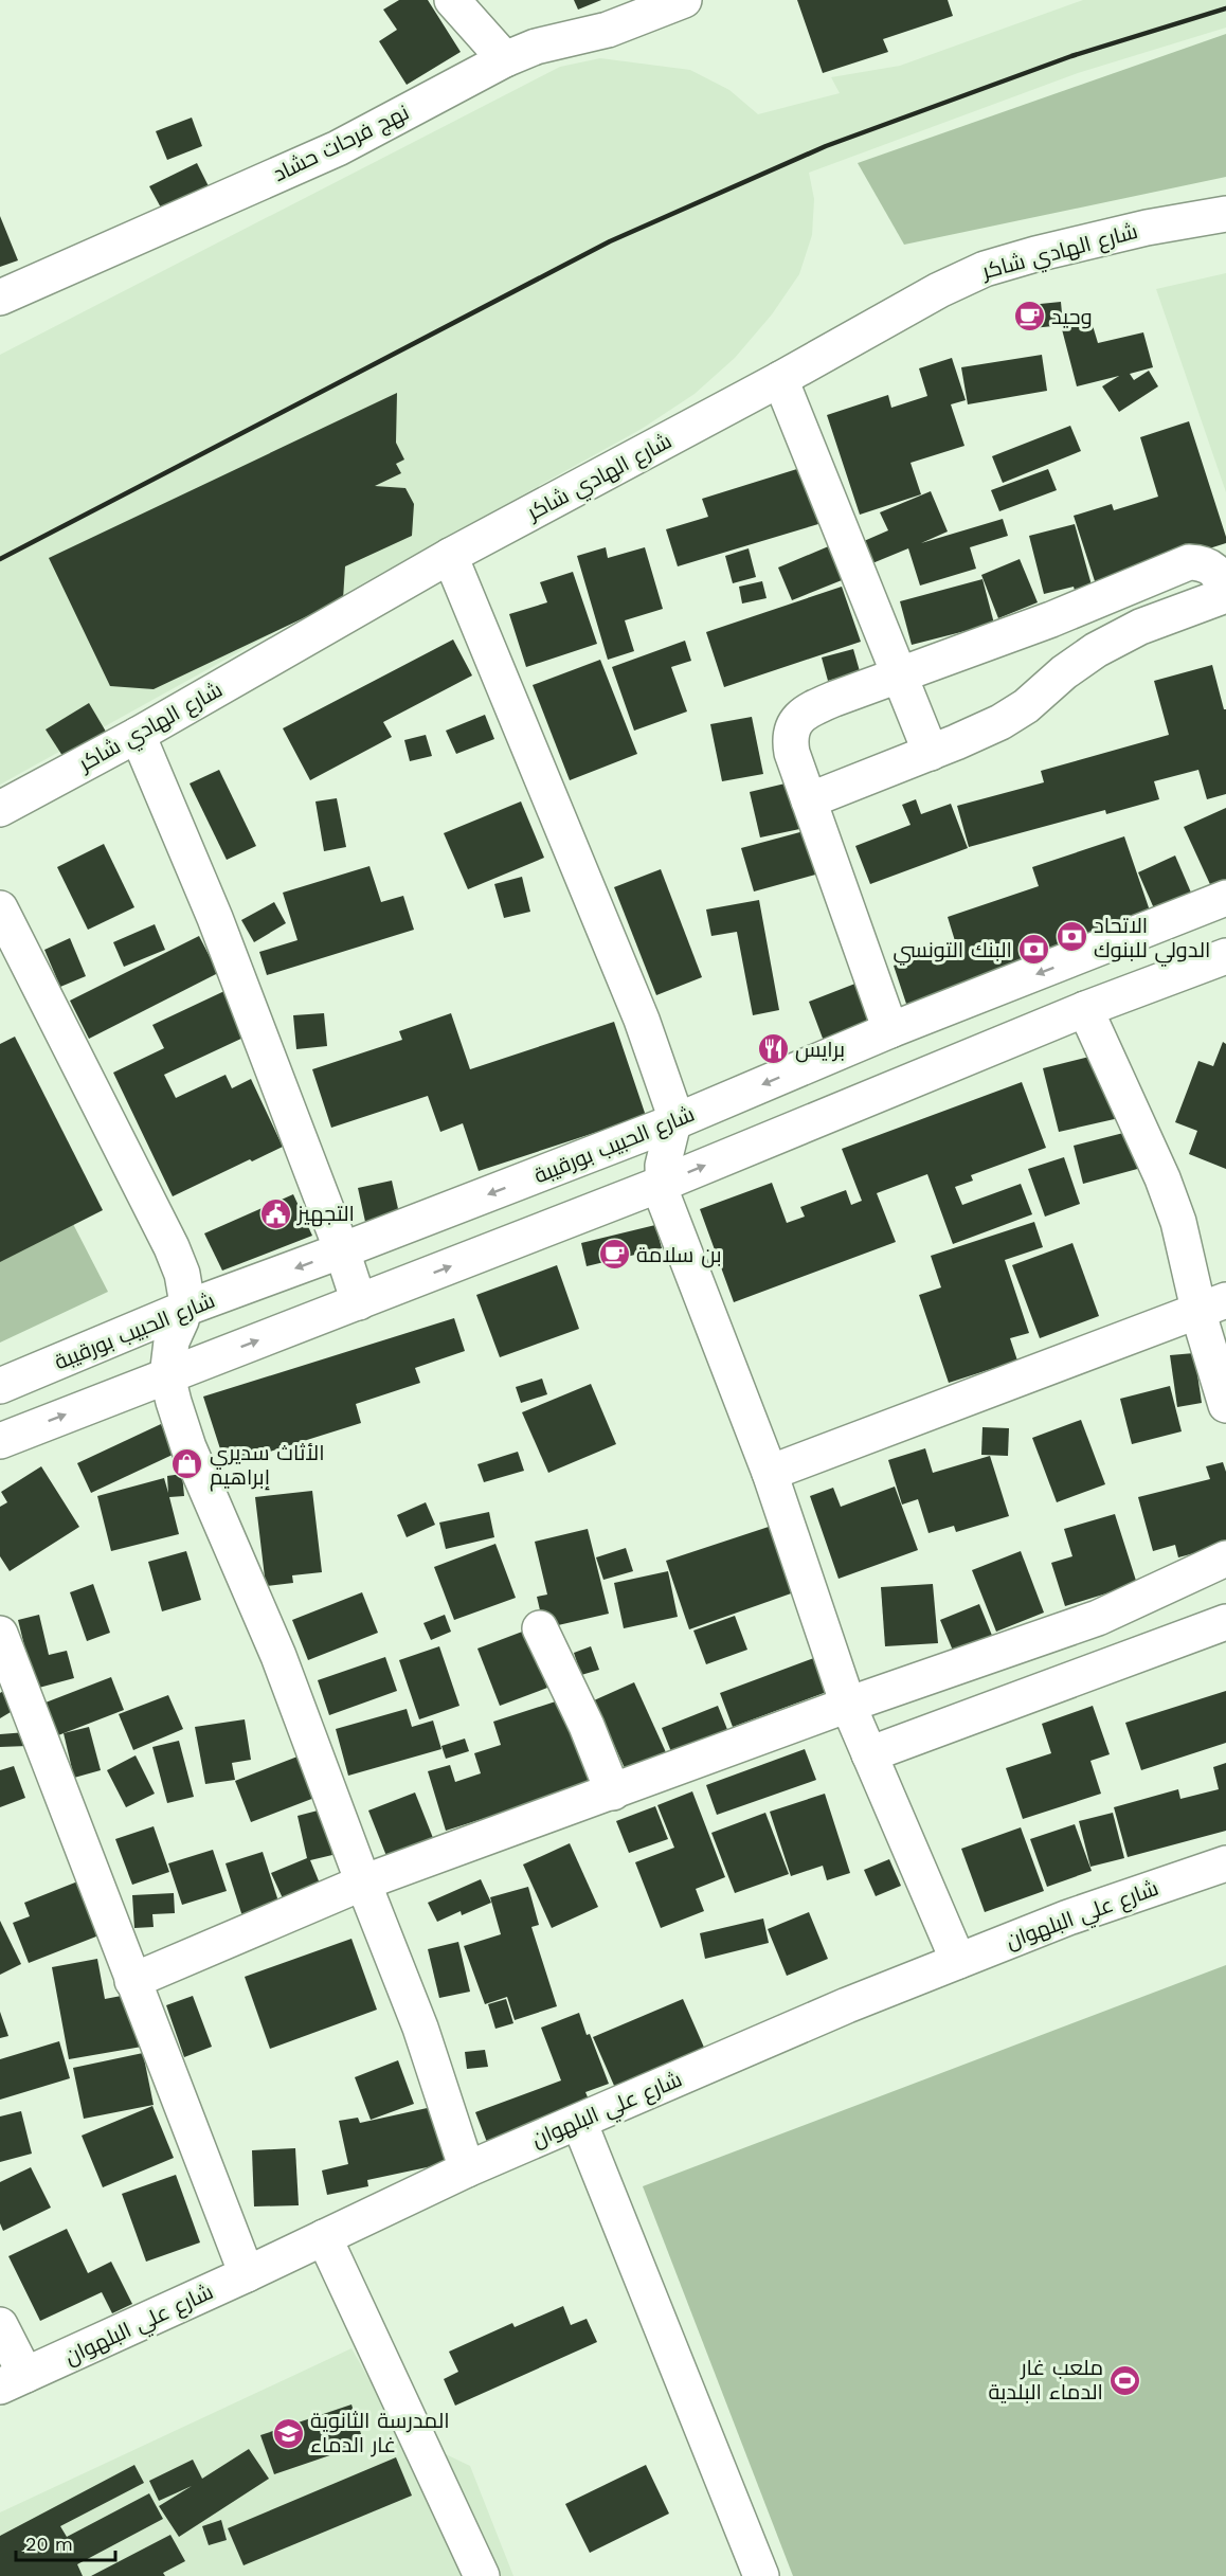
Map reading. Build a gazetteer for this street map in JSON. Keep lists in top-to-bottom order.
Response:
{
  "streets": {
    "street": [
      "نهج فرحات حشاد",
      "شارع الهادي شاكر",
      "شارع الحبيب بورقيبة",
      "شارع علي البلهوان"
    ]
  },
  "places": {
    "cafe": ["وحيد", "بن سلامة"],
    "bank": ["الاتحاد الدولي للبنوك", "البنك التونسي"],
    "restaurant": ["برايس"],
    "public building": ["التجهيز"],
    "shop": ["الأثاث سديري إبراهيم"],
    "sports": ["ملعب غار الدماء البلدية"],
    "school or university": ["المدرسة الثانوية غار الدماء"]
  },
  "scale_bar": "20 m"
}
